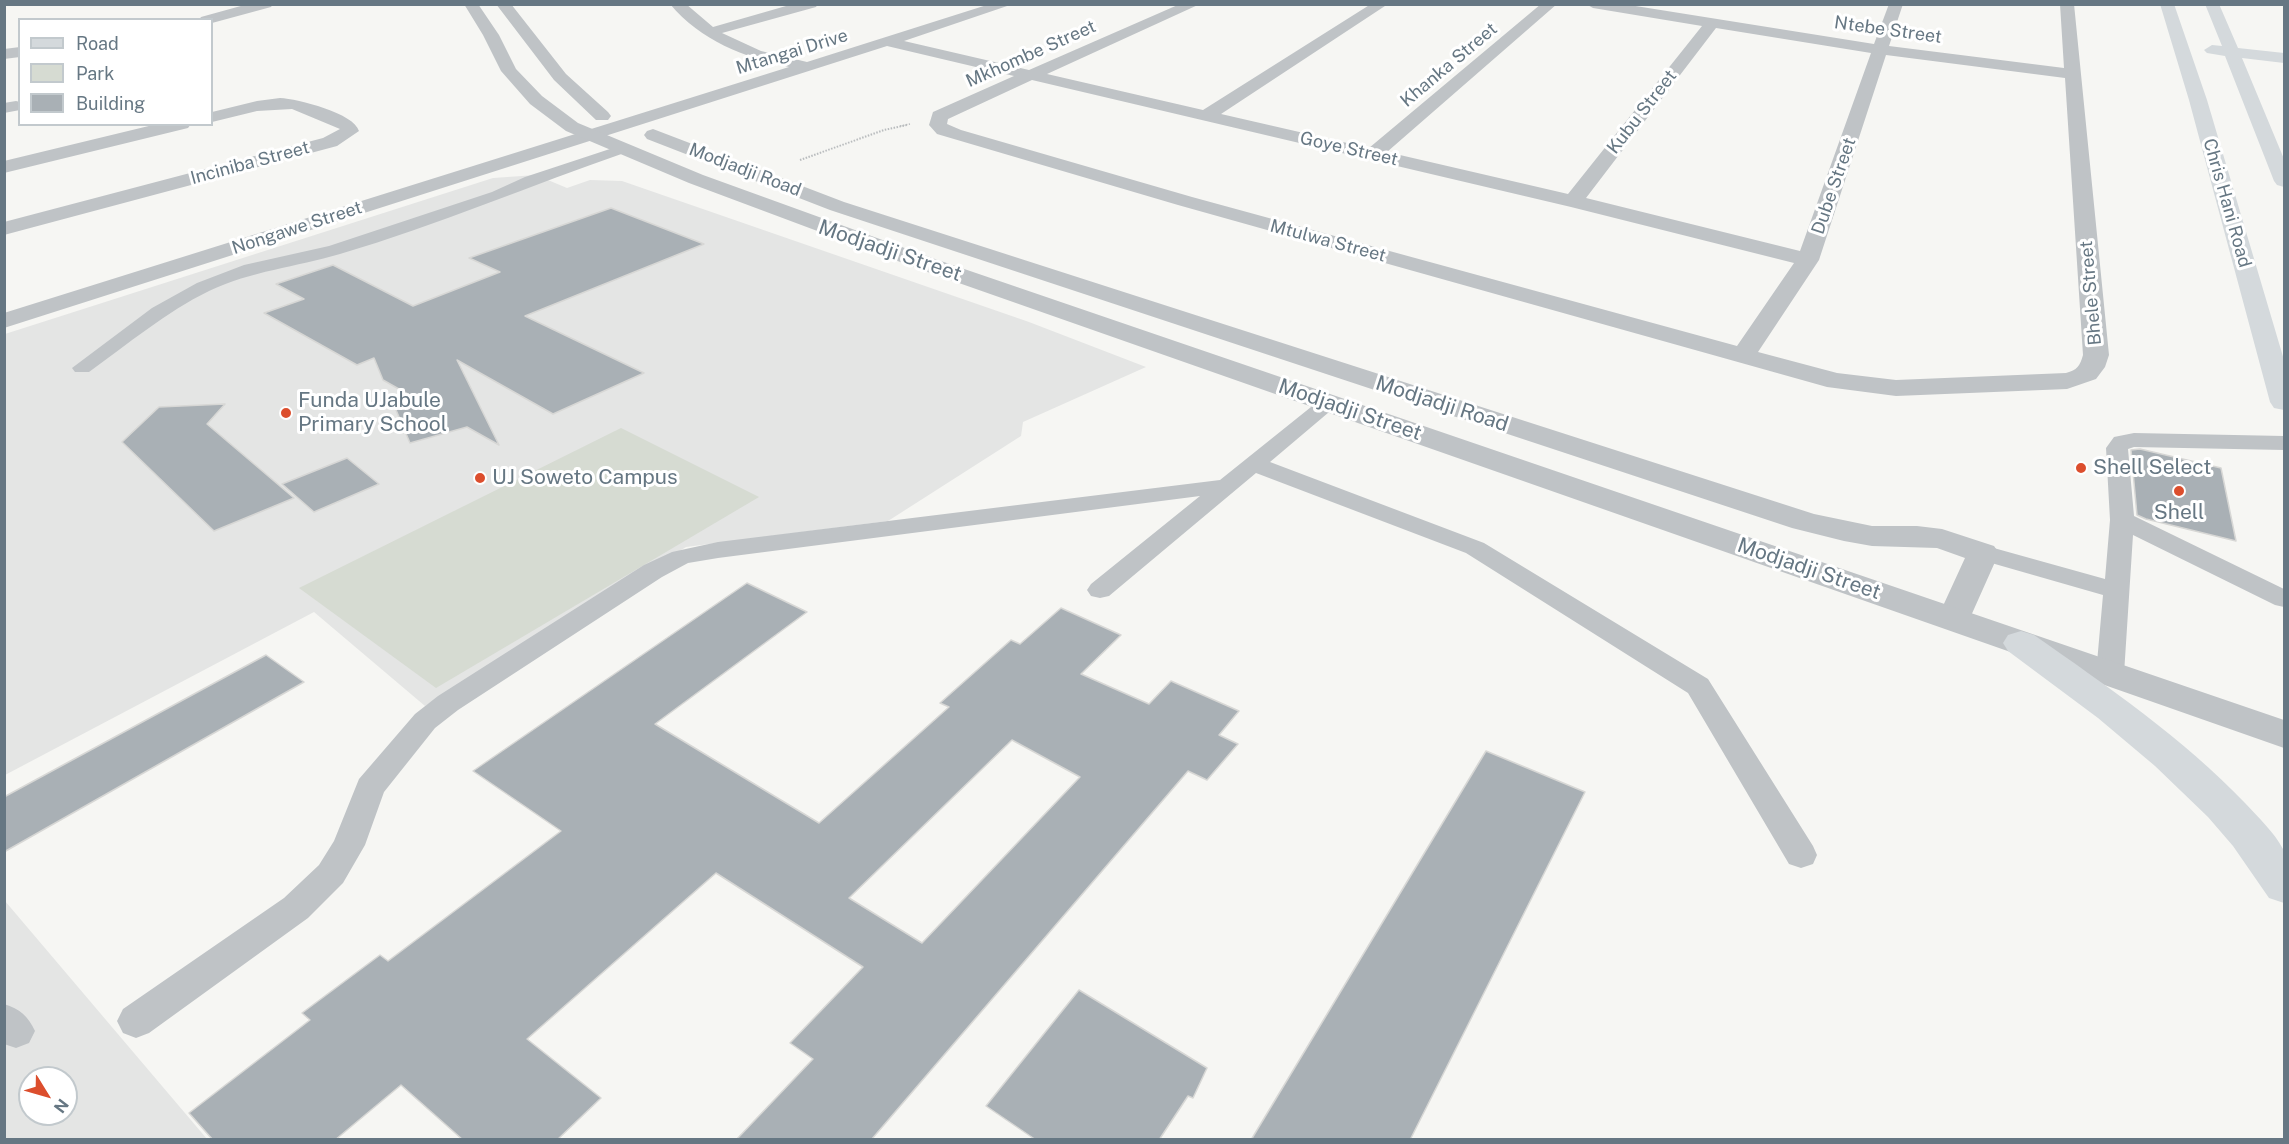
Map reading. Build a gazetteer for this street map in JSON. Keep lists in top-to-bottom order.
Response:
{
  "streets": {
    "main road": ["Chris Hani Road"],
    "street": [
      "Ntebe Street",
      "Mtangai Drive",
      "Mkhombe Street",
      "Khanka Street",
      "Kubu Street",
      "Goye Street",
      "Inciniba Street",
      "Modjadji Road",
      "Dube Street",
      "Nongawe Street",
      "Mtulwa Street",
      "Modjadji Street",
      "Bhele Street"
    ]
  },
  "crossings": [
    ["Ntebe Street", "Kubu Street"],
    ["Ntebe Street", "Dube Street"],
    ["Ntebe Street", "Bhele Street"],
    ["Mtangai Drive", "Goye Street"],
    ["Mtangai Drive", "Nongawe Street"],
    ["Mtangai Drive", "Modjadji Street"],
    ["Mkhombe Street", "Goye Street"],
    ["Mkhombe Street", "Mtulwa Street"],
    ["Khanka Street", "Goye Street"],
    ["Kubu Street", "Goye Street"],
    ["Goye Street", "Dube Street"],
    ["Modjadji Road", "Modjadji Street"],
    ["Dube Street", "Mtulwa Street"],
    ["Dube Street", "Bhele Street"],
    ["Nongawe Street", "Modjadji Street"],
    ["Mtulwa Street", "Bhele Street"]
  ],
  "places": [
    "Funda UJabule Primary School",
    "Shell Select",
    "UJ Soweto Campus",
    "Shell"
  ],
  "legend": ["Road", "Park", "Building"],
  "north": "bottom right"
}
